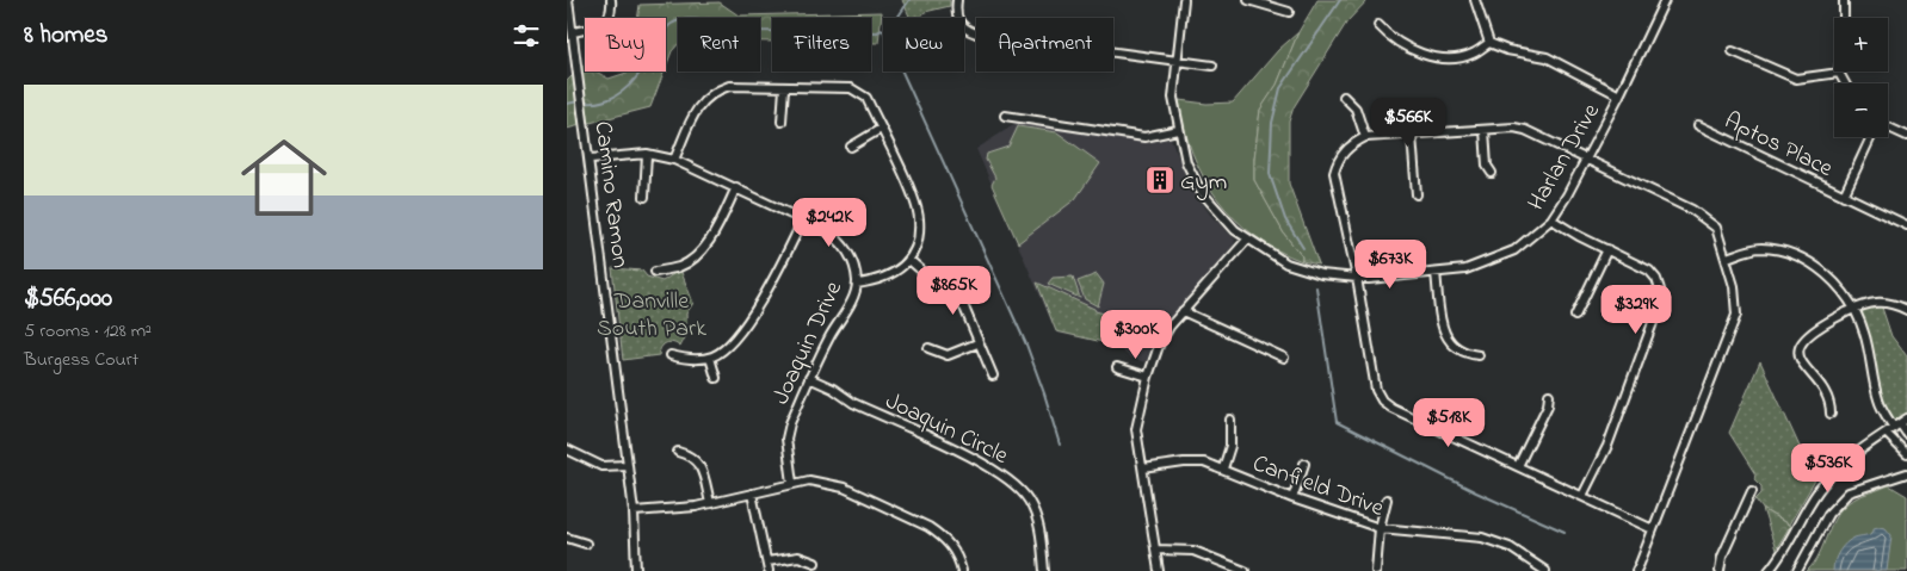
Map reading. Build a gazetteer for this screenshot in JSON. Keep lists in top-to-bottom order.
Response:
{
  "streets": {
    "street": [
      "Aptos Place",
      "Harlan Drive",
      "Camino Ramon",
      "Joaquin Drive",
      "Joaquin Circle",
      "Canfield Drive"
    ]
  },
  "crossings": [
    ["Camino Ramon", "Joaquin Drive"],
    ["Joaquin Drive", "Joaquin Circle"]
  ],
  "parks": ["Danville South Park"],
  "places": {
    "building": ["Gym"]
  },
  "page": {
    "heading": "8 homes",
    "map_buttons": ["+", "−"],
    "chip": [
      "Buy",
      "Rent",
      "Filters",
      "New",
      "Apartment"
    ],
    "list": [
      {
        "name": "$566,000",
        "note": "5 rooms · 128 m² · Burgess Court"
      }
    ],
    "price": [
      "$566K",
      "$242K",
      "$673K",
      "$865K",
      "$329K",
      "$300K",
      "$518K",
      "$536K"
    ]
  }
}
